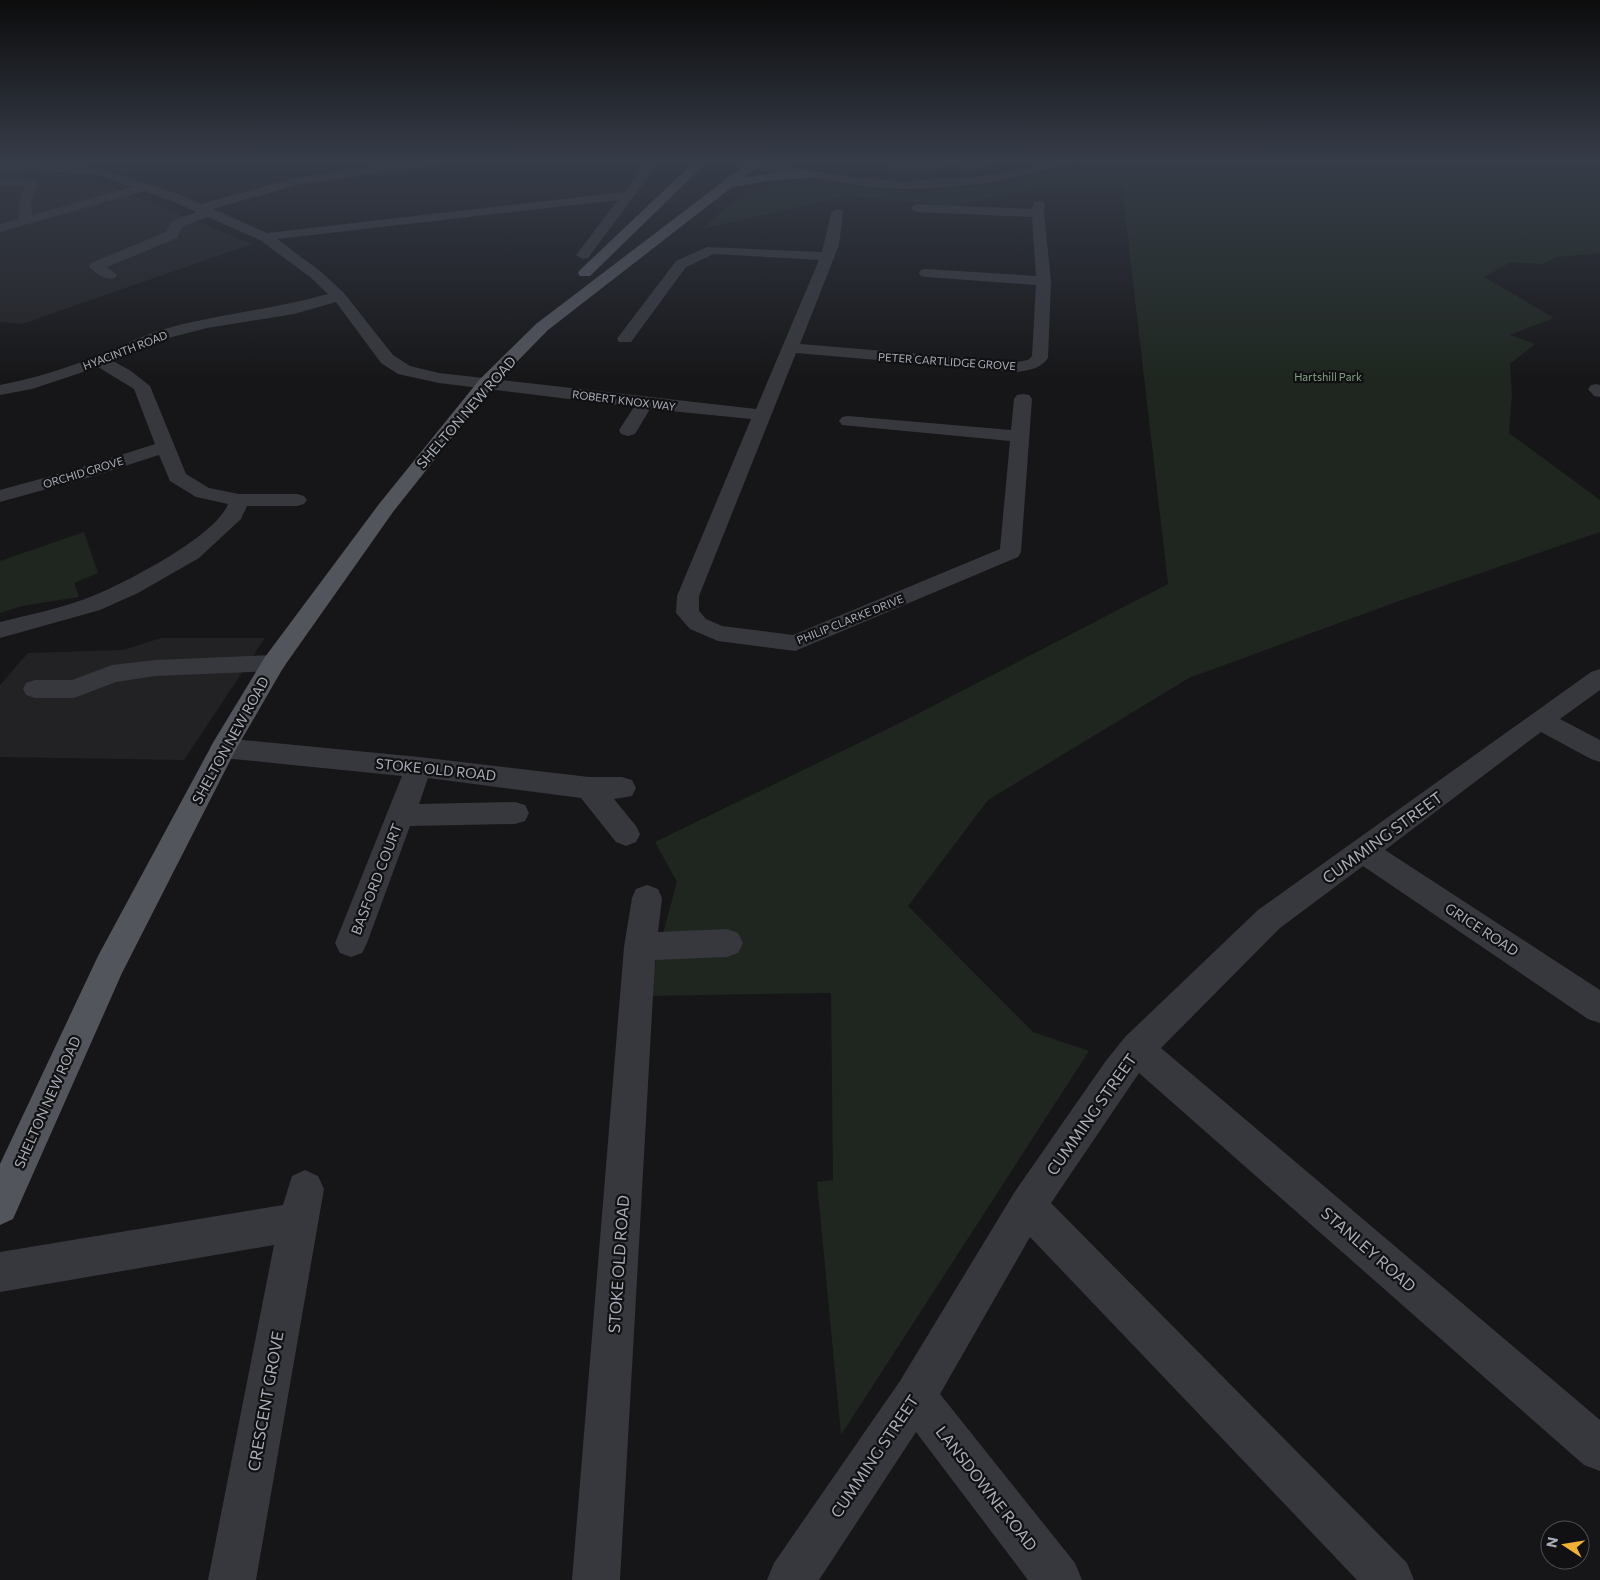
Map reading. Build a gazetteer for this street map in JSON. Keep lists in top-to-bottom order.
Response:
{
  "streets": {
    "main road": ["SHELTON NEW ROAD"],
    "street": [
      "HYACINTH ROAD",
      "PETER CARTLIDGE GROVE",
      "ROBERT KNOX WAY",
      "ORCHID GROVE",
      "PHILIP CLARKE DRIVE",
      "STOKE OLD ROAD",
      "CUMMING STREET",
      "BASFORD COURT",
      "GRICE ROAD",
      "STANLEY ROAD",
      "CRESCENT GROVE",
      "LANSDOWNE ROAD"
    ]
  },
  "crossings": [
    ["HYACINTH ROAD", "ROBERT KNOX WAY"],
    ["ROBERT KNOX WAY", "SHELTON NEW ROAD"],
    ["ROBERT KNOX WAY", "PHILIP CLARKE DRIVE"],
    ["SHELTON NEW ROAD", "STOKE OLD ROAD"],
    ["STOKE OLD ROAD", "BASFORD COURT"],
    ["CUMMING STREET", "GRICE ROAD"],
    ["CUMMING STREET", "STANLEY ROAD"],
    ["CUMMING STREET", "LANSDOWNE ROAD"]
  ],
  "parks": ["Hartshill Park"],
  "north": "left"
}
